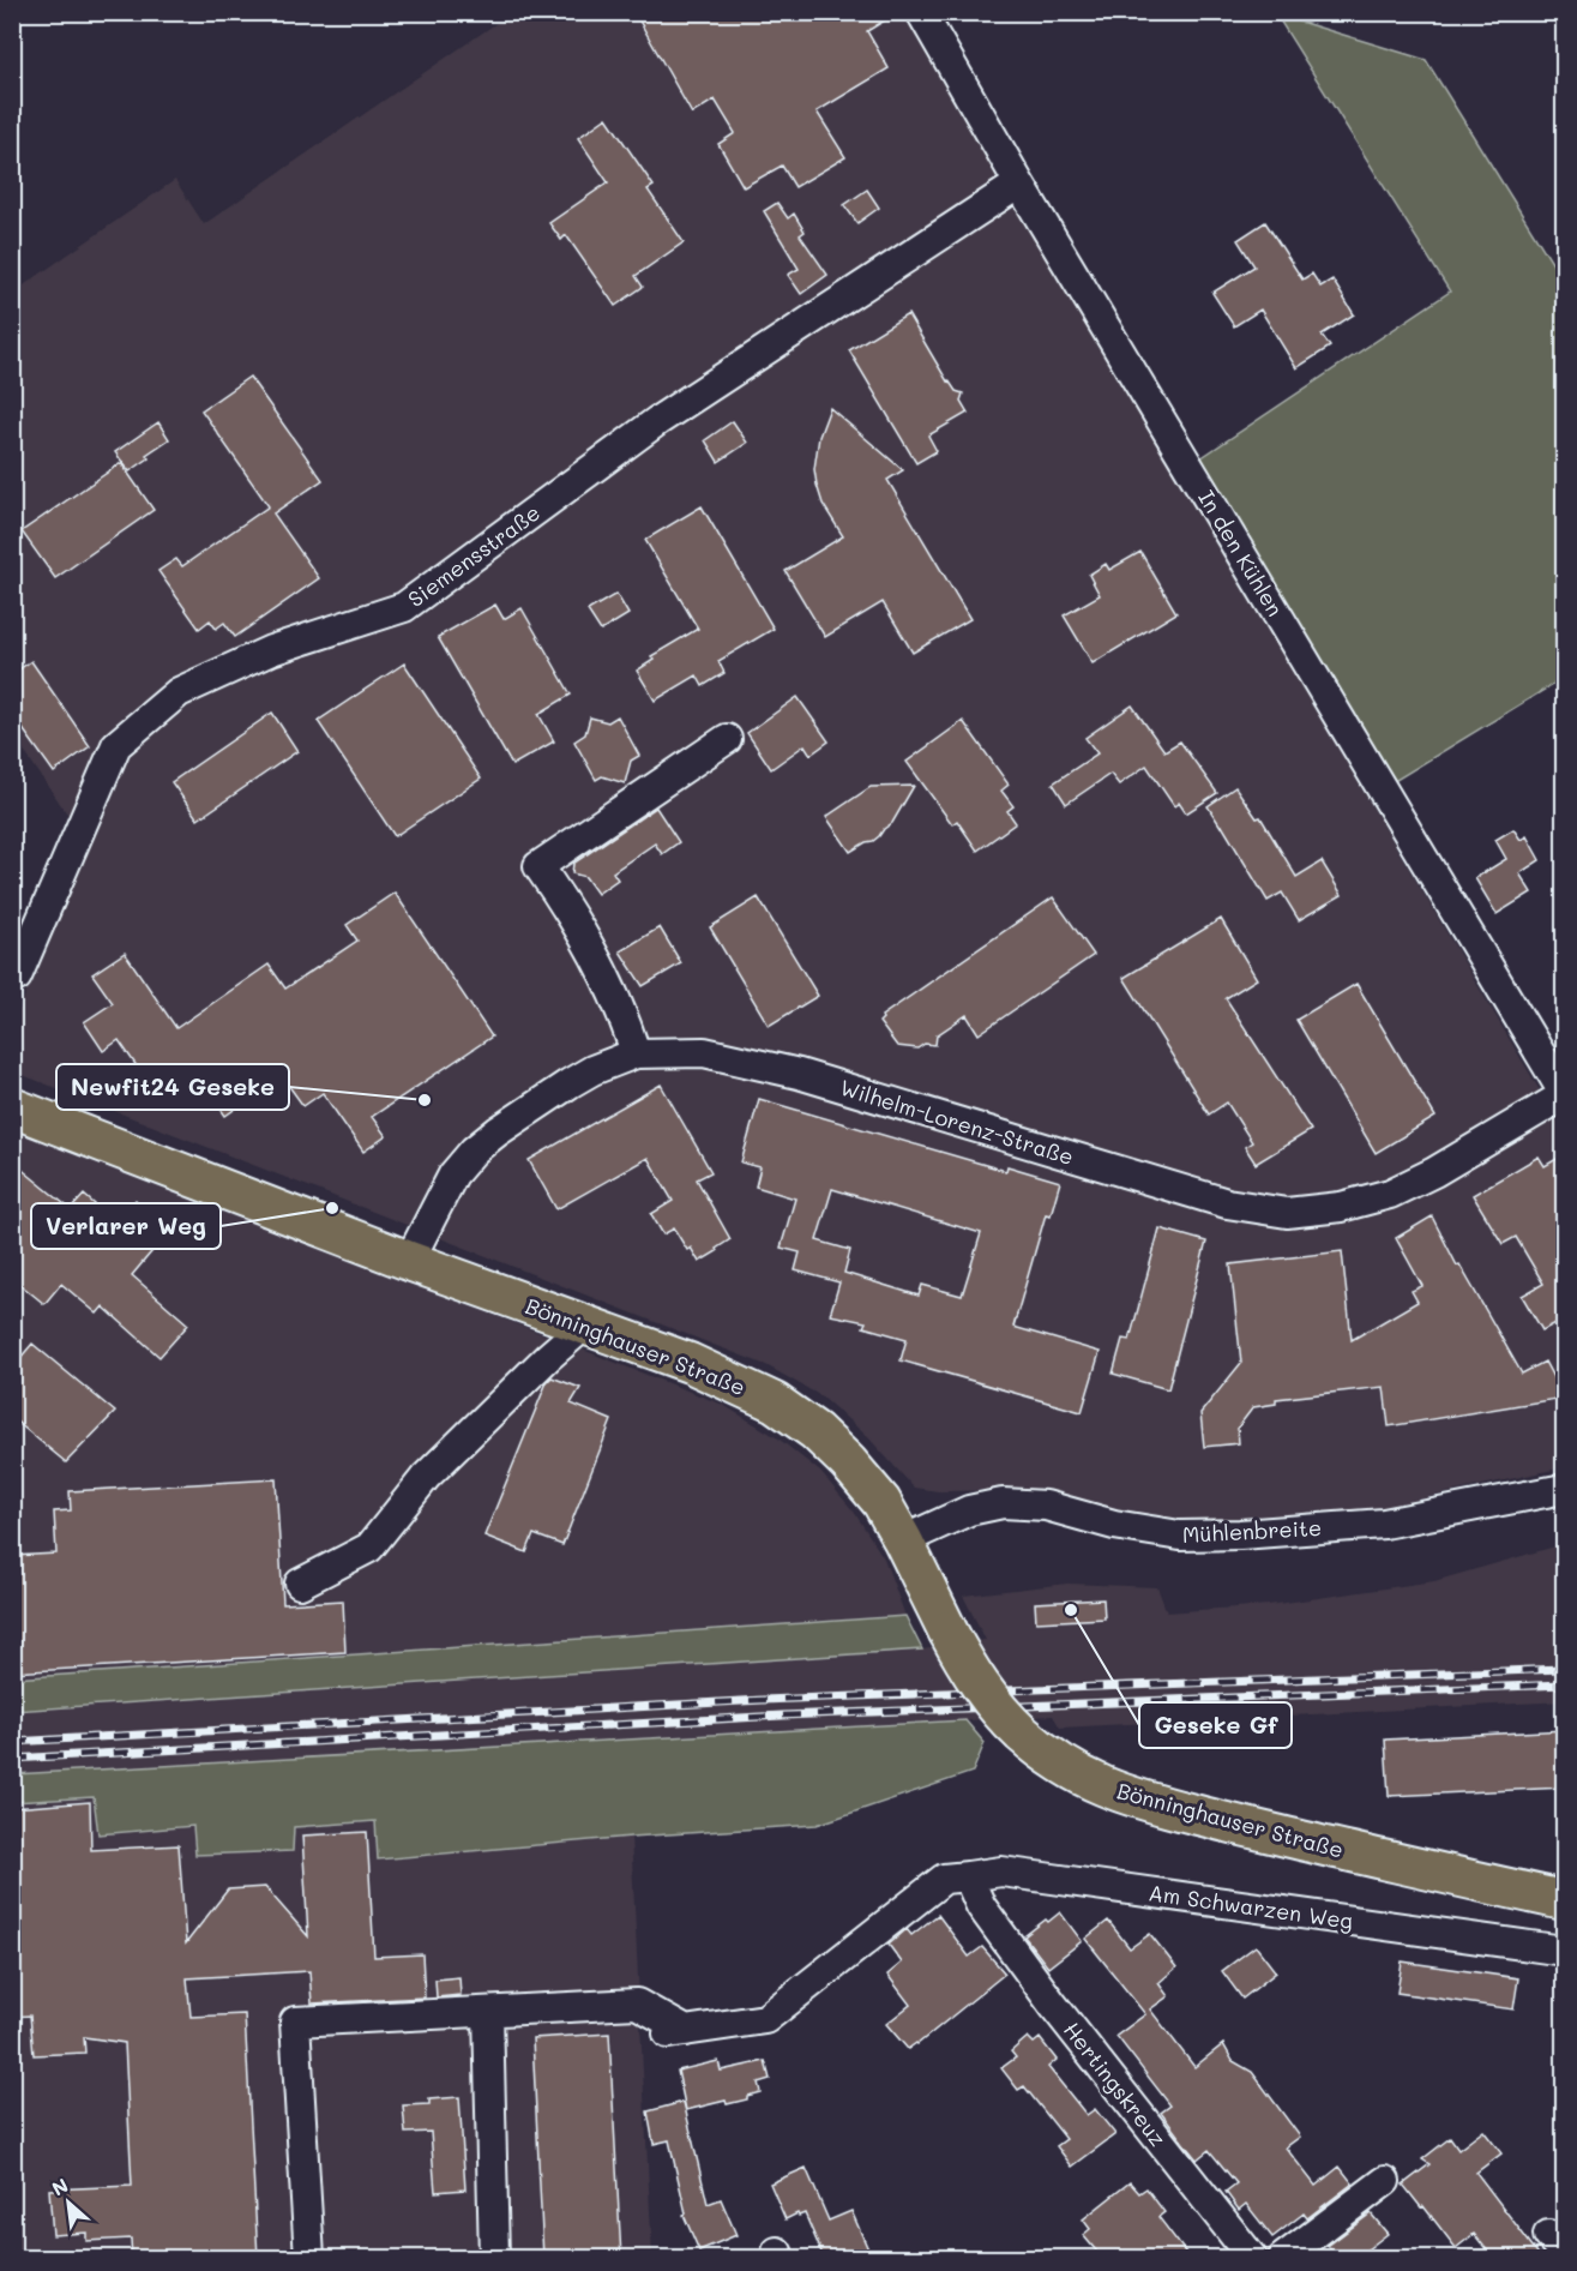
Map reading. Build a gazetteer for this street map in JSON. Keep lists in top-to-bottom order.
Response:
{
  "streets": {
    "main road": ["Bönninghauser Straße"],
    "street": [
      "In den Kühlen",
      "Siemensstraße",
      "Wilhelm-Lorenz-Straße",
      "Mühlenbreite",
      "Am Schwarzen Weg",
      "Hertingskreuz"
    ]
  },
  "crossings": [
    ["In den Kühlen", "Siemensstraße"],
    ["In den Kühlen", "Wilhelm-Lorenz-Straße"],
    ["Wilhelm-Lorenz-Straße", "Bönninghauser Straße"],
    ["Bönninghauser Straße", "Mühlenbreite"],
    ["Am Schwarzen Weg", "Hertingskreuz"]
  ],
  "places": ["Newfit24 Geseke", "Verlarer Weg", "Geseke Gf"],
  "north": "top left"
}
